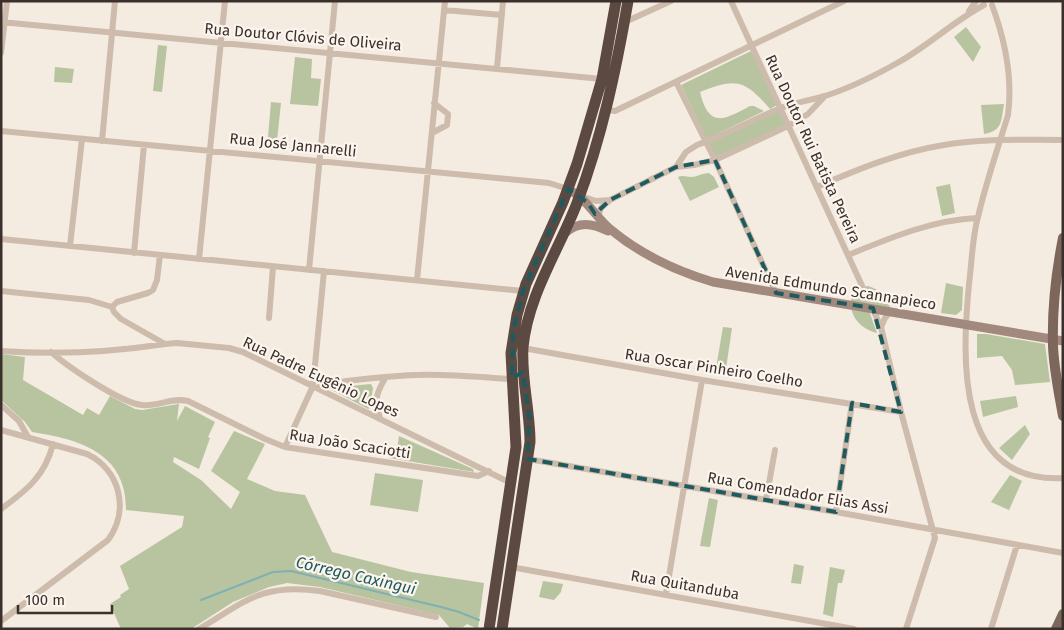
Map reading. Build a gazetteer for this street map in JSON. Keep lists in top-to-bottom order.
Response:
{
  "streets": {
    "main road": ["Rua José Jannarelli", "Avenida Edmundo Scannapieco"],
    "street": [
      "Rua Doutor Clóvis de Oliveira",
      "Rua Doutor Rui Batista Pereira",
      "Rua Oscar Pinheiro Coelho",
      "Rua Padre Eugênio Lopes",
      "Rua João Scaciotti",
      "Rua Comendador Elias Assi",
      "Rua Quitanduba"
    ]
  },
  "crossings": [
    ["Rua José Jannarelli", "Avenida Edmundo Scannapieco"],
    ["Rua Doutor Rui Batista Pereira", "Avenida Edmundo Scannapieco"],
    ["Rua Doutor Rui Batista Pereira", "Rua Oscar Pinheiro Coelho"],
    ["Rua Doutor Rui Batista Pereira", "Rua Comendador Elias Assi"],
    ["Rua Padre Eugênio Lopes", "Rua João Scaciotti"]
  ],
  "water": ["Córrego Caxingui"],
  "scale_bar": "100 m"
}
